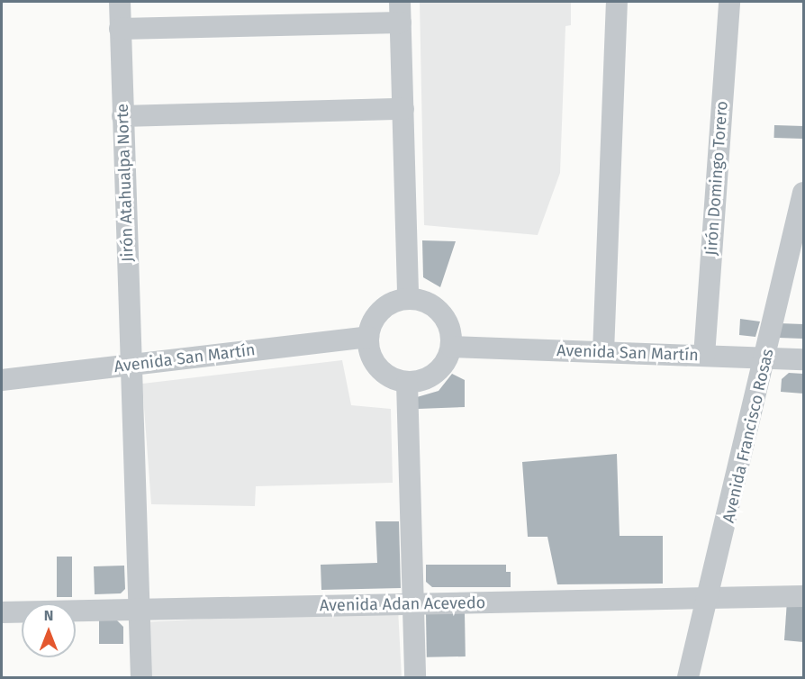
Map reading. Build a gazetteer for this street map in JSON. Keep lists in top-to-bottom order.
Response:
{
  "streets": {
    "street": [
      "Jirón Domingo Torero",
      "Jirón Atahualpa Norte",
      "Avenida San Martín",
      "Avenida Francisco Rosas",
      "Avenida Adan Acevedo"
    ]
  },
  "crossings": [
    ["Jirón Domingo Torero", "Avenida San Martín"],
    ["Jirón Atahualpa Norte", "Avenida San Martín"],
    ["Jirón Atahualpa Norte", "Avenida Adan Acevedo"],
    ["Avenida San Martín", "Avenida Francisco Rosas"],
    ["Avenida Francisco Rosas", "Avenida Adan Acevedo"]
  ],
  "north": "top"
}
